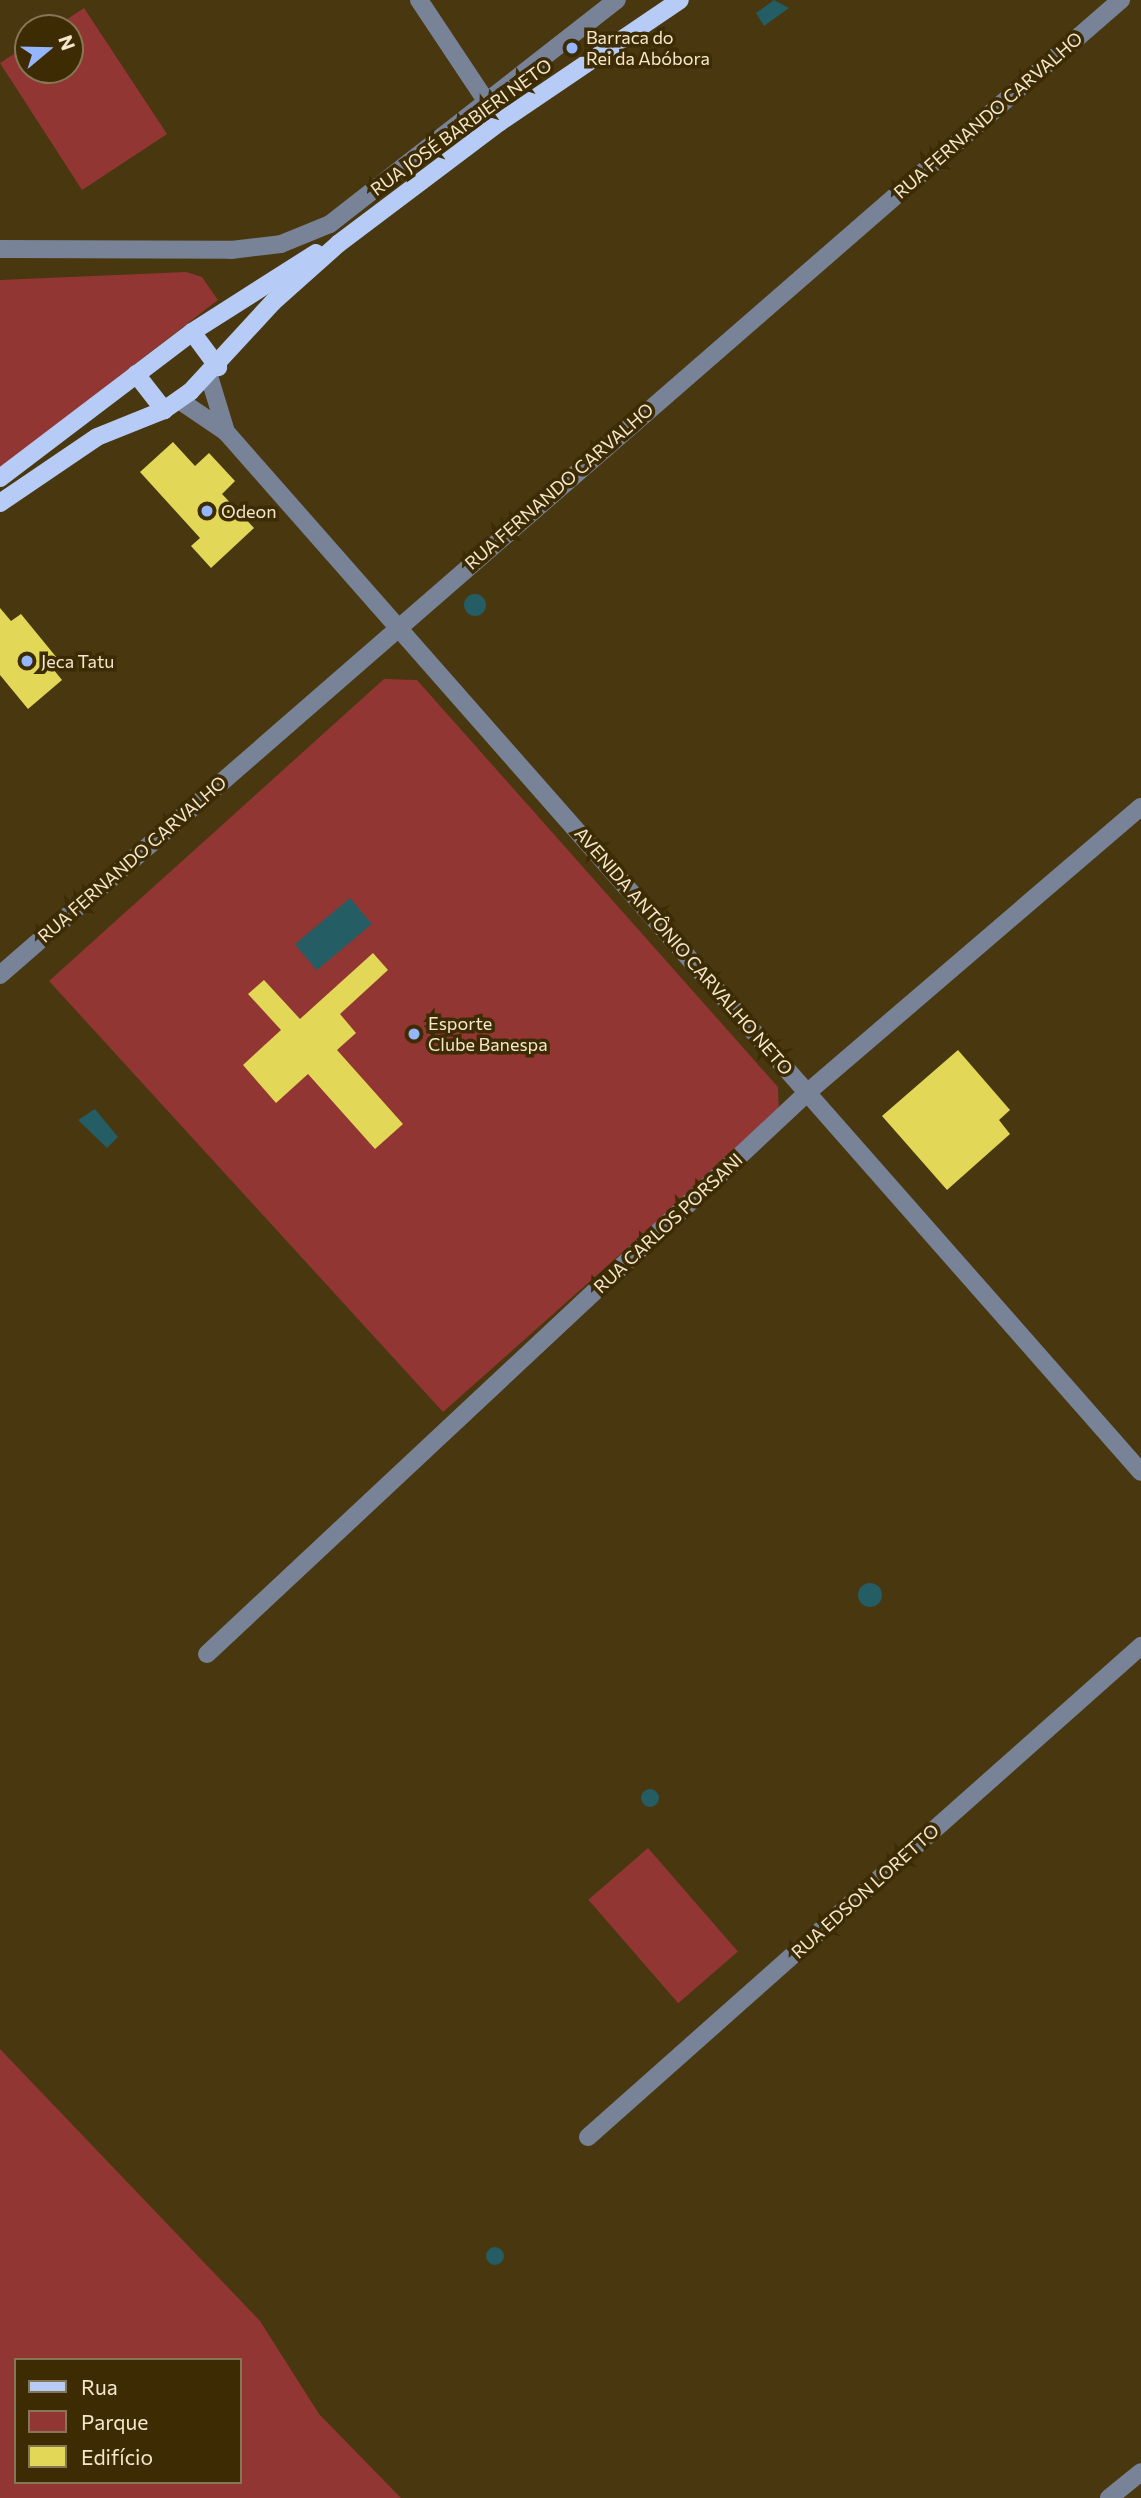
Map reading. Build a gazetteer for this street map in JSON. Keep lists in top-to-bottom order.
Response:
{
  "streets": {
    "main road": ["RUA JOSÉ BARBIERI NETO"],
    "street": [
      "RUA FERNANDO CARVALHO",
      "AVENIDA ANTÔNIO CARVALHO NETO",
      "RUA CARLOS PORSANI",
      "RUA EDSON LORETTO"
    ]
  },
  "crossings": [
    ["RUA FERNANDO CARVALHO", "AVENIDA ANTÔNIO CARVALHO NETO"],
    ["AVENIDA ANTÔNIO CARVALHO NETO", "RUA CARLOS PORSANI"]
  ],
  "places": [
    "Barraca do Rei da Abóbora",
    "Odeon",
    "Jeca Tatu",
    "Esporte Clube Banespa"
  ],
  "legend": ["Rua", "Parque", "Edifício"],
  "north": "right"
}
